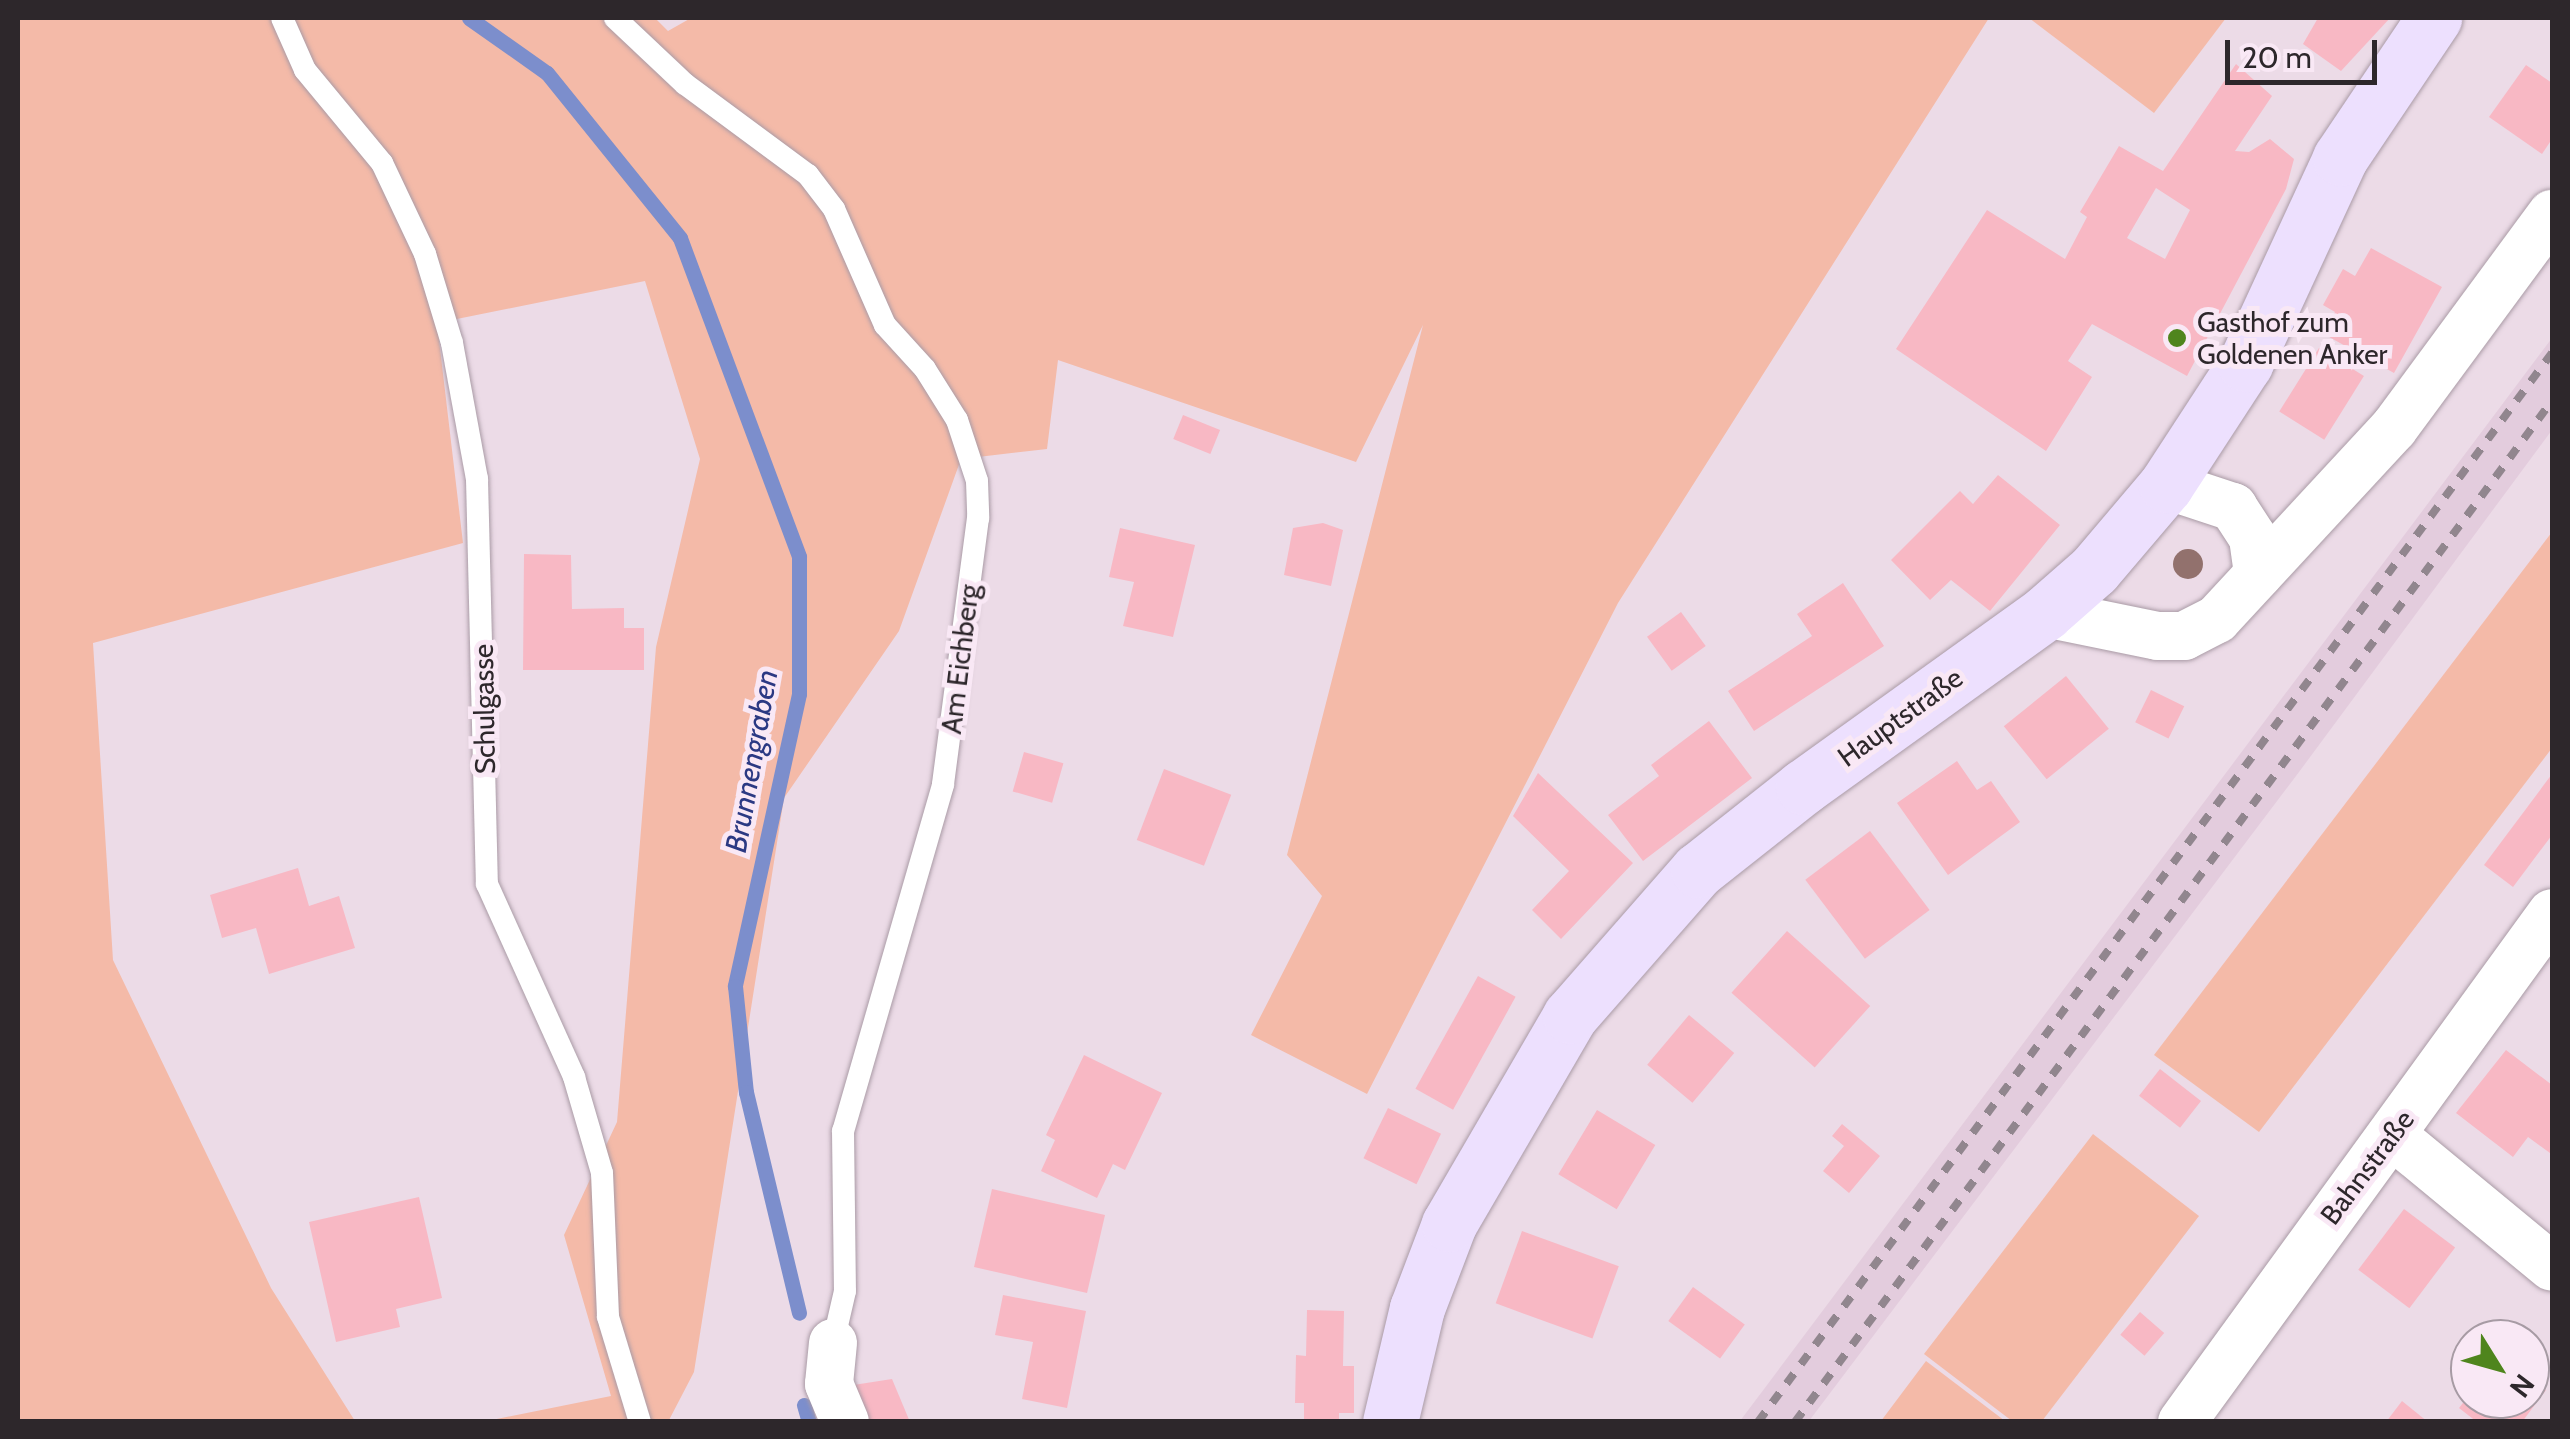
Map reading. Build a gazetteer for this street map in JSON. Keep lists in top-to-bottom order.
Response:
{
  "streets": {
    "main road": ["Hauptstraße"],
    "street": ["Am Eichberg", "Bahnstraße"],
    "lane": ["Schulgasse"]
  },
  "water": ["Brunnengraben"],
  "places": ["Gasthof zum Goldenen Anker"],
  "scale_bar": "20 m",
  "north": "bottom right"
}
